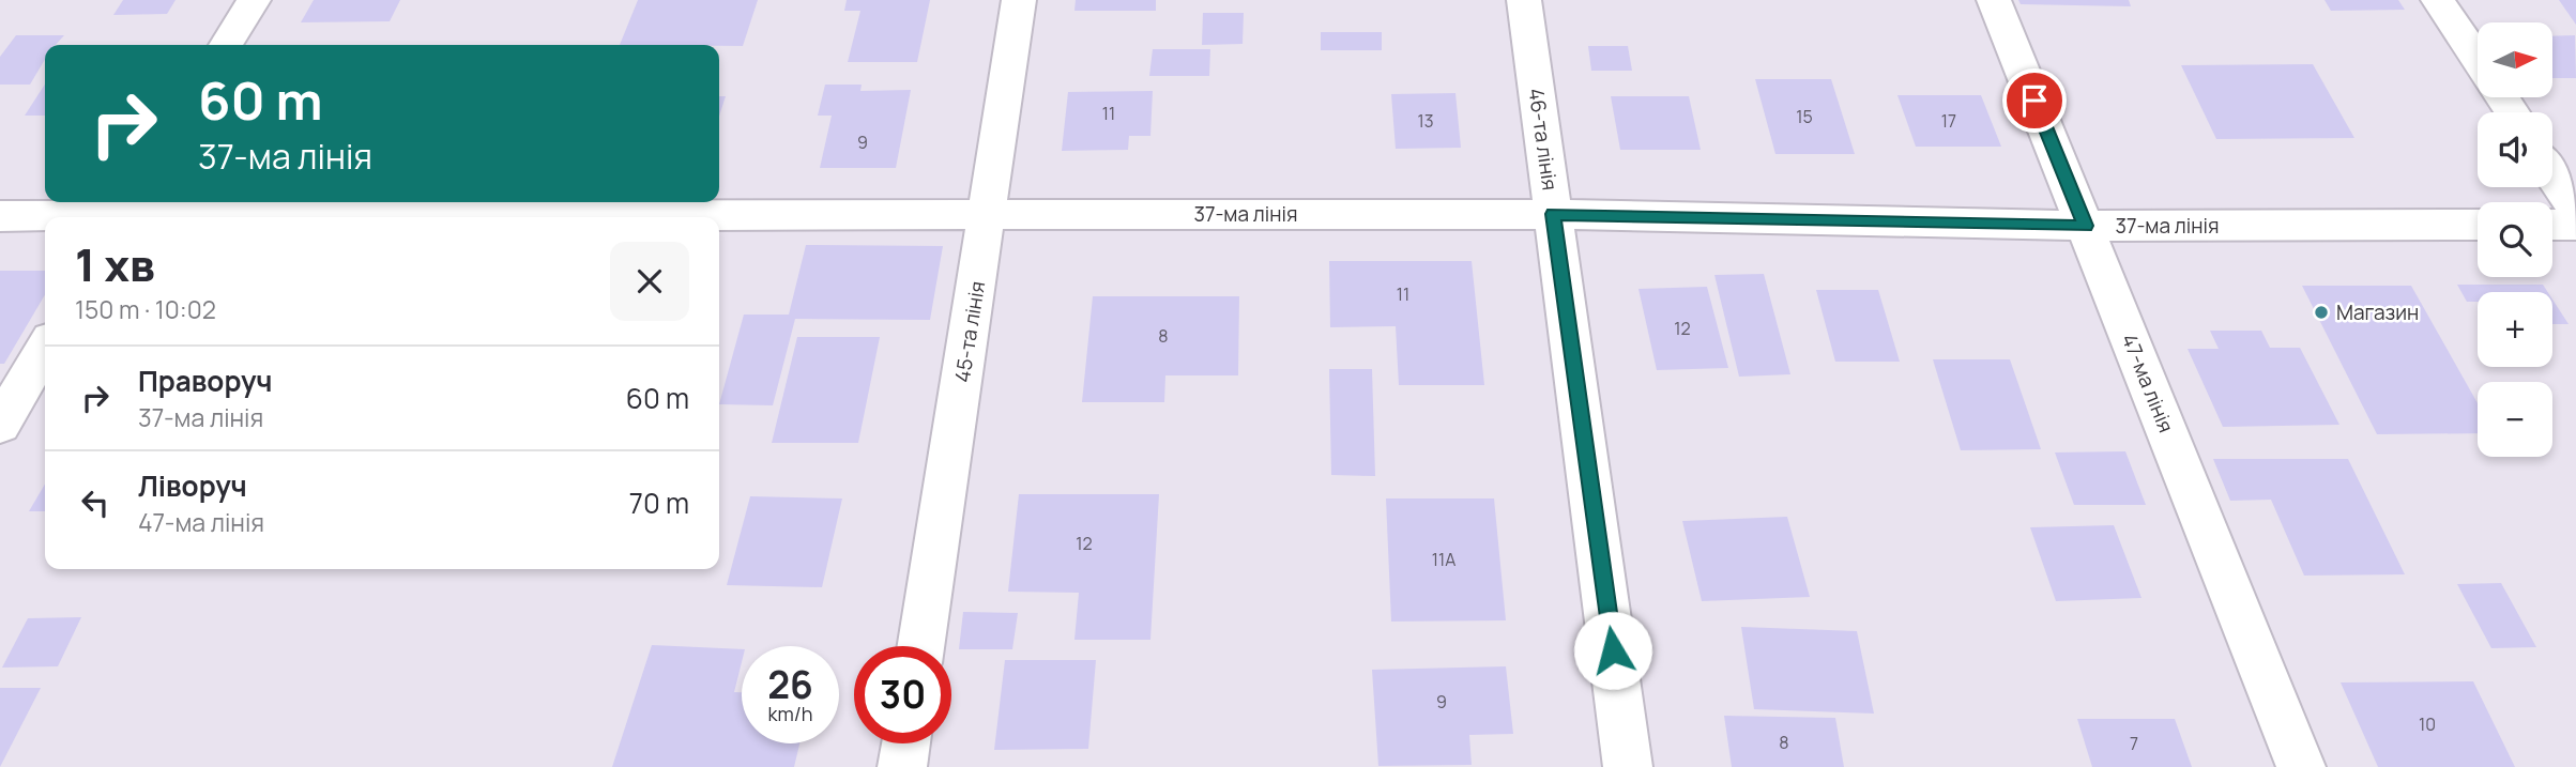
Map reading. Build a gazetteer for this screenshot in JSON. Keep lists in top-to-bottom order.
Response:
{
  "streets": {
    "street": [
      "46-та лінія",
      "37-ма лінія",
      "45-та лінія",
      "47-ма лінія"
    ]
  },
  "crossings": [
    ["46-та лінія", "37-ма лінія"],
    ["37-ма лінія", "45-та лінія"],
    ["37-ма лінія", "47-ма лінія"]
  ],
  "places": ["Магазин"],
  "house_numbers": [
    "11",
    "15",
    "13",
    "17",
    "9",
    "11",
    "12",
    "8",
    "12",
    "11А",
    "9",
    "10",
    "8",
    "7"
  ],
  "north": "right",
  "page": {
    "map_buttons": ["+", "−"],
    "turn": ["60 m", "37-ма лінія"],
    "heading": ["1 хв", "150 m · 10:02"],
    "list": [
      {
        "name": "Праворуч",
        "note": "37-ма лінія",
        "value": "60 m"
      },
      {
        "name": "Ліворуч",
        "note": "47-ма лінія",
        "value": "70 m"
      }
    ],
    "speed": "26 km/h",
    "limit": "30"
  }
}
